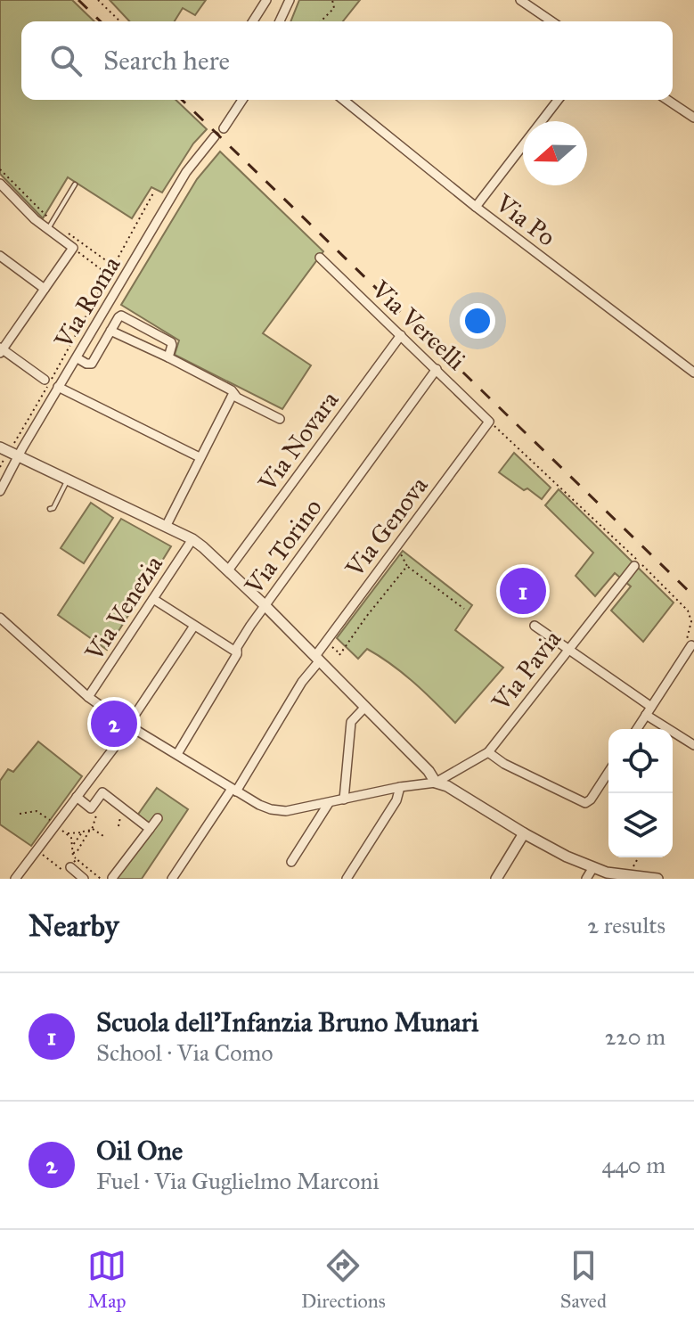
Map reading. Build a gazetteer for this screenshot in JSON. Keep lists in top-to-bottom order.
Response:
{
  "streets": {
    "street": [
      "Via Po",
      "Via Roma",
      "Via Vercelli",
      "Via Novara",
      "Via Genova",
      "Via Torino",
      "Via Venezia",
      "Via Pavia"
    ]
  },
  "crossings": [
    ["Via Vercelli", "Via Novara"],
    ["Via Vercelli", "Via Genova"],
    ["Via Vercelli", "Via Torino"]
  ],
  "north": "left",
  "page": {
    "search": "Search here",
    "pins": ["1", "2"],
    "heading": ["Nearby", "2 results"],
    "list": [
      {
        "mark": "1",
        "name": "Scuola dell'Infanzia Bruno Munari",
        "note": "School · Via Como",
        "value": "220 m"
      },
      {
        "mark": "2",
        "name": "Oil One",
        "note": "Fuel · Via Guglielmo Marconi",
        "value": "440 m"
      }
    ],
    "nav": ["Map", "Directions", "Saved"]
  }
}
